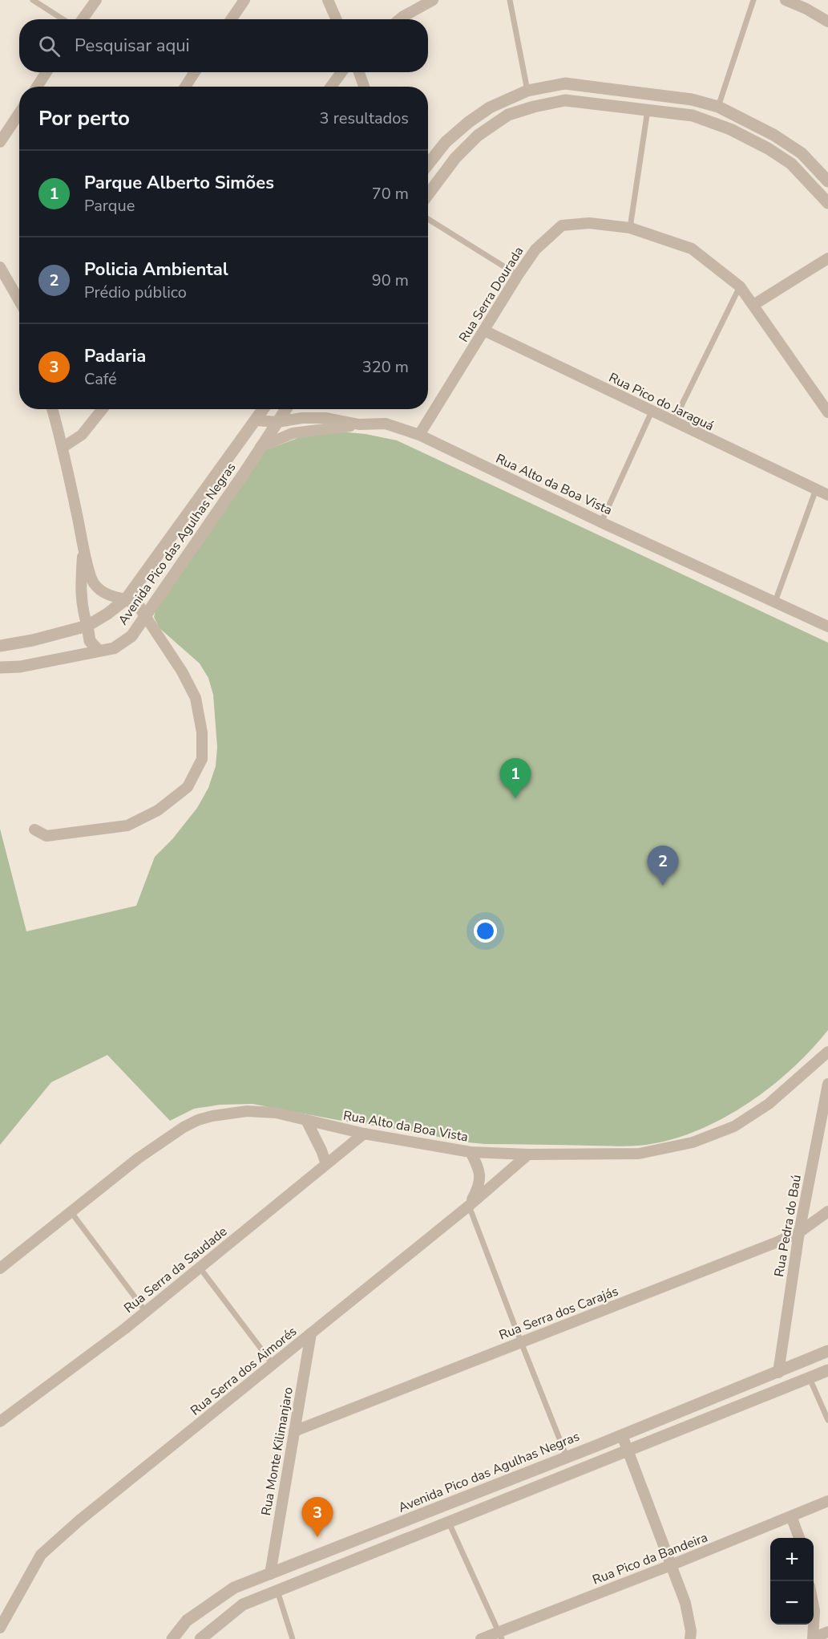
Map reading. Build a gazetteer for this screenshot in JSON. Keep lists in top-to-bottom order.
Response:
{
  "streets": {
    "street": [
      "Rua Serra Dourada",
      "Rua Pico do Jaraguá",
      "Rua Alto da Boa Vista",
      "Avenida Pico das Agulhas Negras",
      "Rua Pedra do Baú",
      "Rua Serra da Saudade",
      "Rua Serra dos Carajás",
      "Rua Serra dos Aimorés",
      "Rua Monte Kilimanjaro",
      "Rua Pico da Bandeira"
    ]
  },
  "crossings": [
    ["Rua Serra Dourada", "Rua Pico do Jaraguá"],
    ["Rua Serra Dourada", "Rua Alto da Boa Vista"],
    ["Rua Alto da Boa Vista", "Avenida Pico das Agulhas Negras"],
    ["Rua Alto da Boa Vista", "Rua Serra da Saudade"],
    ["Rua Alto da Boa Vista", "Rua Serra dos Aimorés"],
    ["Avenida Pico das Agulhas Negras", "Rua Pedra do Baú"],
    ["Avenida Pico das Agulhas Negras", "Rua Monte Kilimanjaro"],
    ["Rua Pedra do Baú", "Rua Serra dos Carajás"],
    ["Rua Serra dos Carajás", "Rua Monte Kilimanjaro"],
    ["Rua Serra dos Aimorés", "Rua Monte Kilimanjaro"]
  ],
  "page": {
    "search": "Pesquisar aqui",
    "heading": ["Por perto", "3 resultados"],
    "list": [
      {
        "mark": "1",
        "name": "Parque Alberto Simões",
        "note": "Parque",
        "value": "70 m"
      },
      {
        "mark": "2",
        "name": "Policia Ambiental",
        "note": "Prédio público",
        "value": "90 m"
      },
      {
        "mark": "3",
        "name": "Padaria",
        "note": "Café",
        "value": "320 m"
      }
    ],
    "pins": ["1", "2", "3"],
    "map_buttons": ["+", "−"]
  }
}
